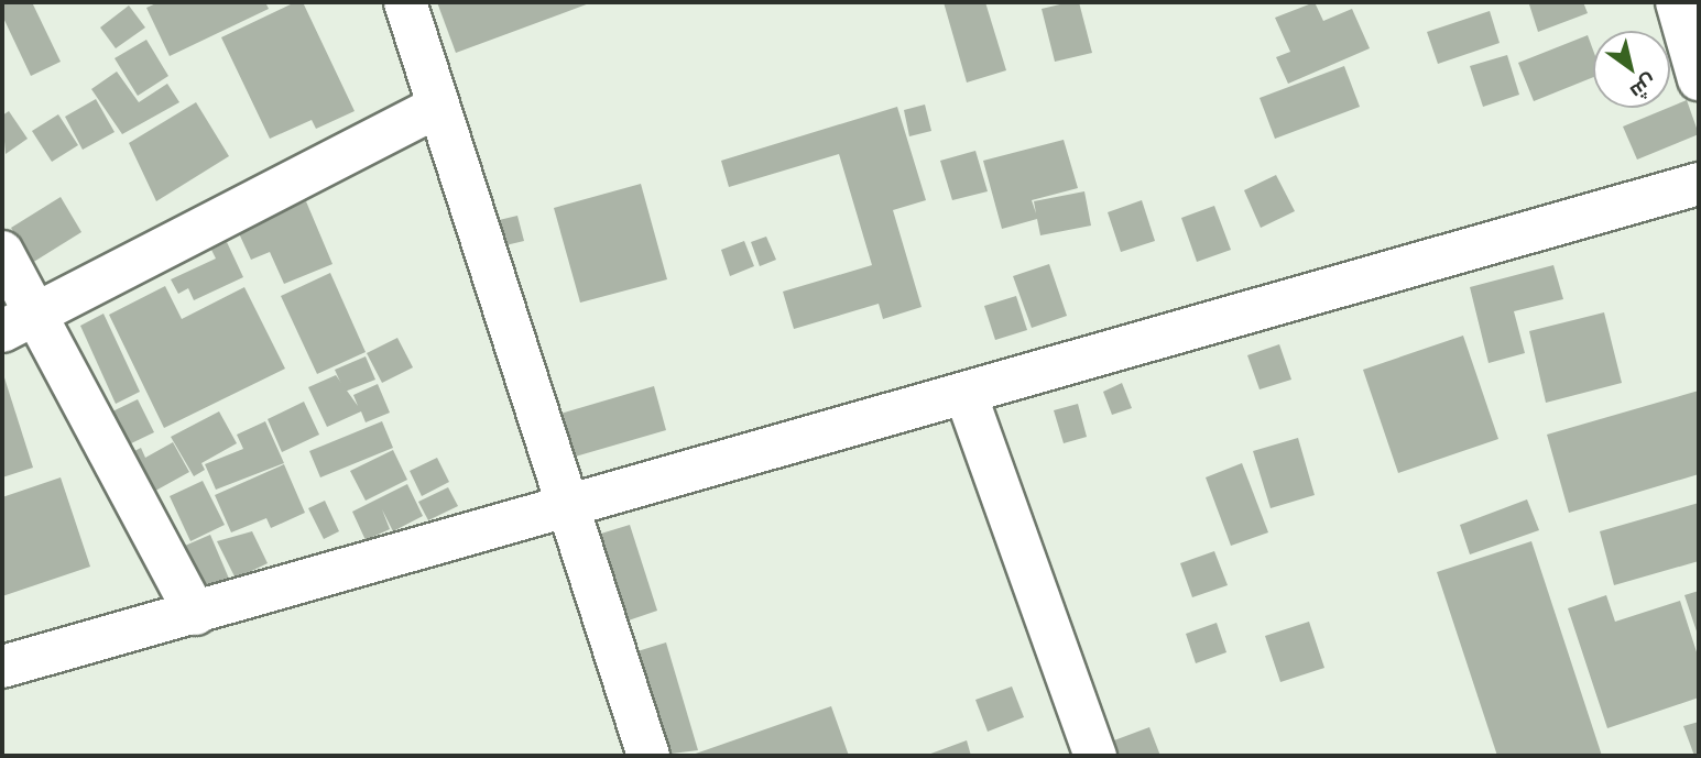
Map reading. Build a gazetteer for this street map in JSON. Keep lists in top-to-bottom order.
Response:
{
  "north": "bottom right"
}
